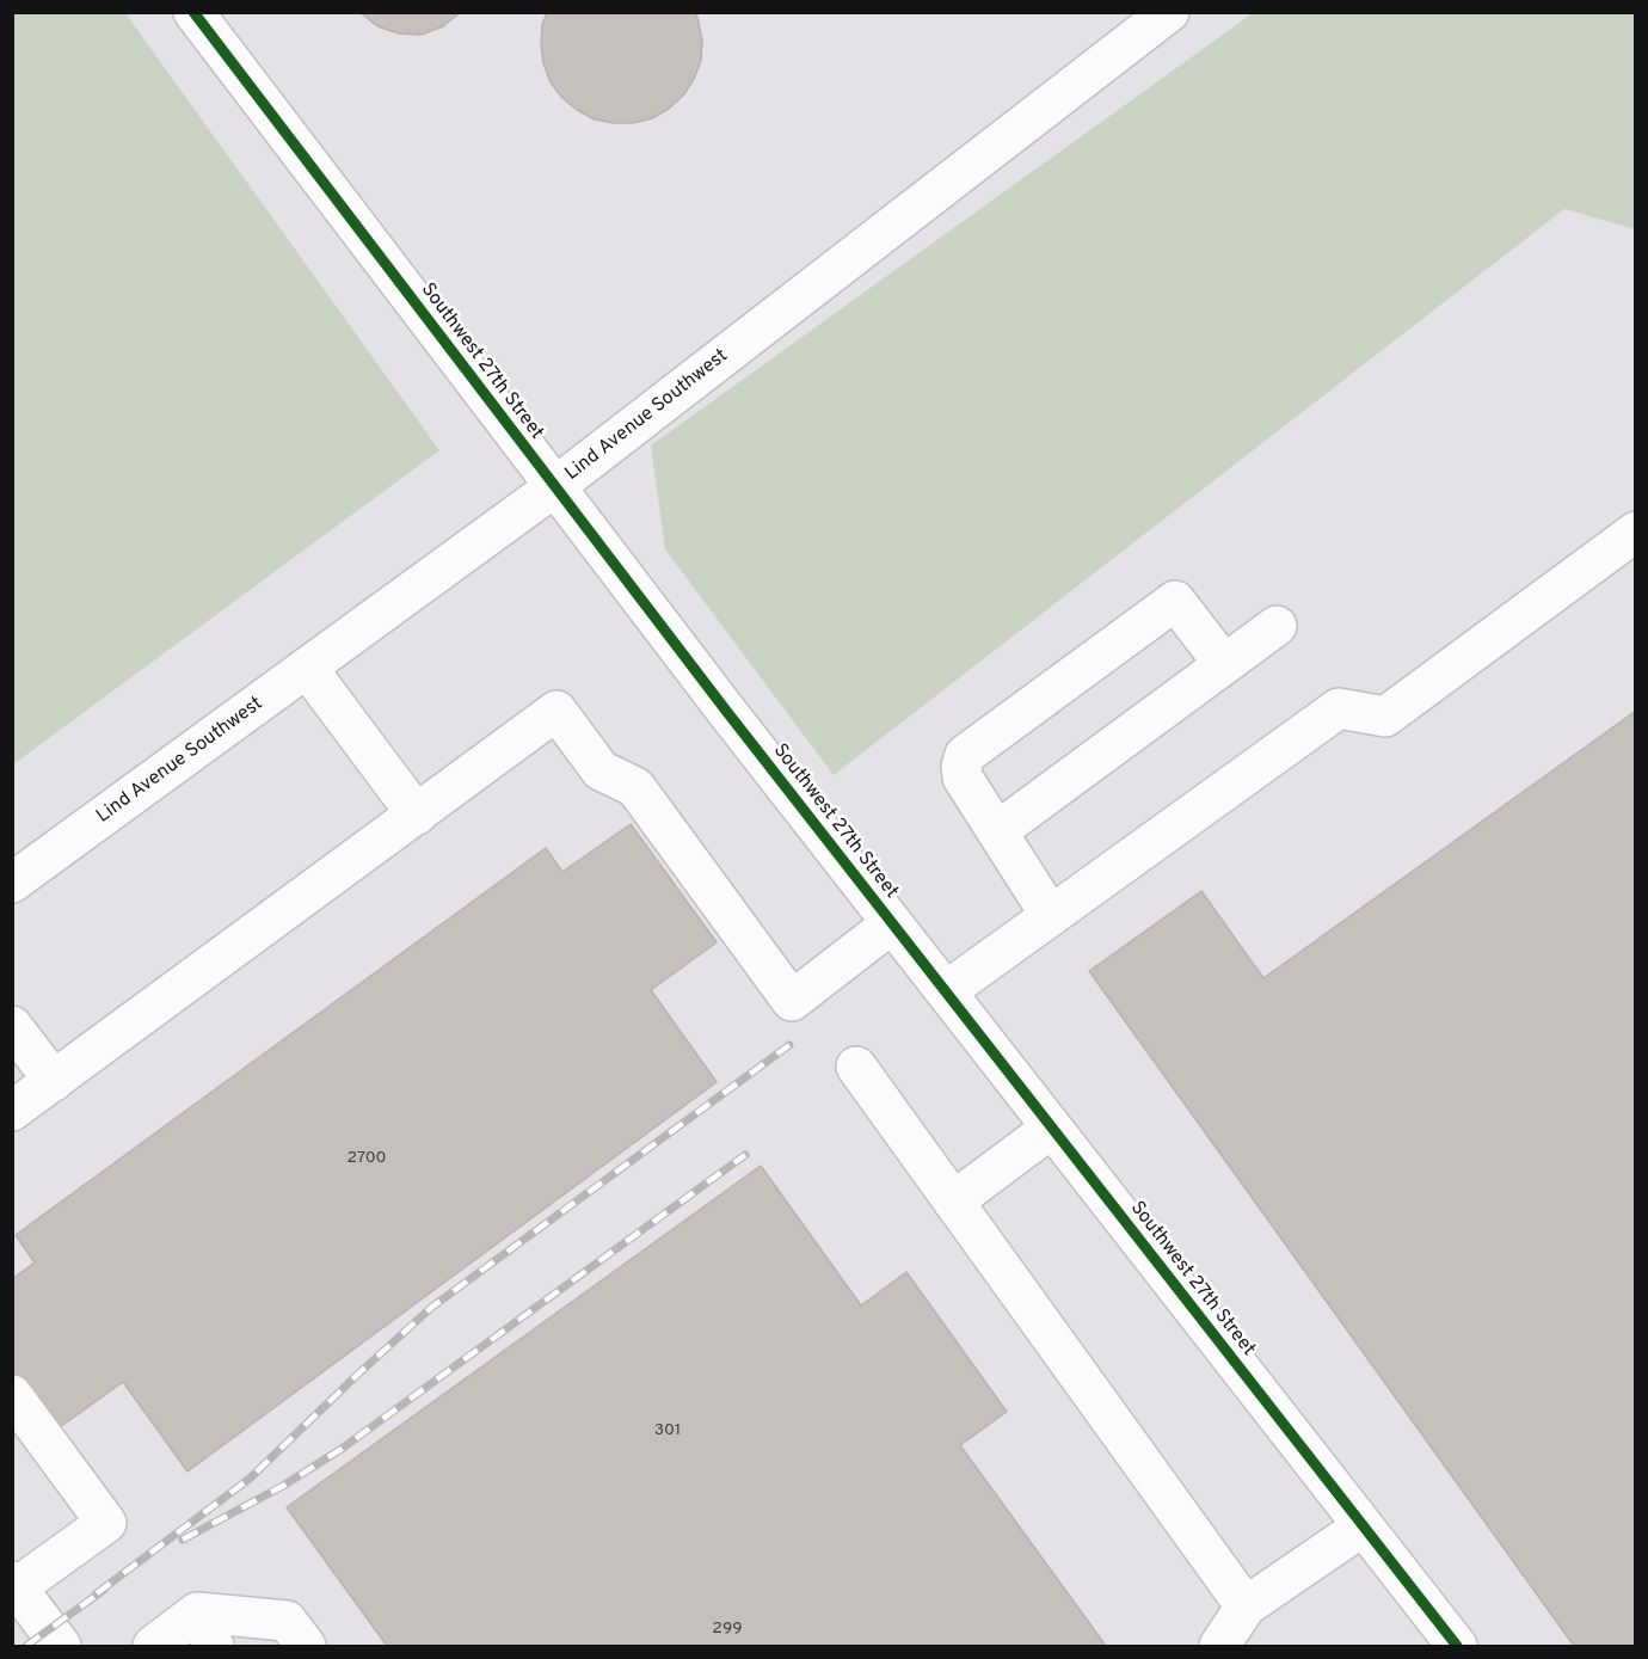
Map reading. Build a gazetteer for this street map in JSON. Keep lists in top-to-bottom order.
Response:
{
  "streets": {
    "street": ["Southwest 27th Street", "Lind Avenue Southwest"]
  },
  "crossings": [
    ["Southwest 27th Street", "Lind Avenue Southwest"]
  ],
  "house_numbers": ["2700", "301", "299"]
}
